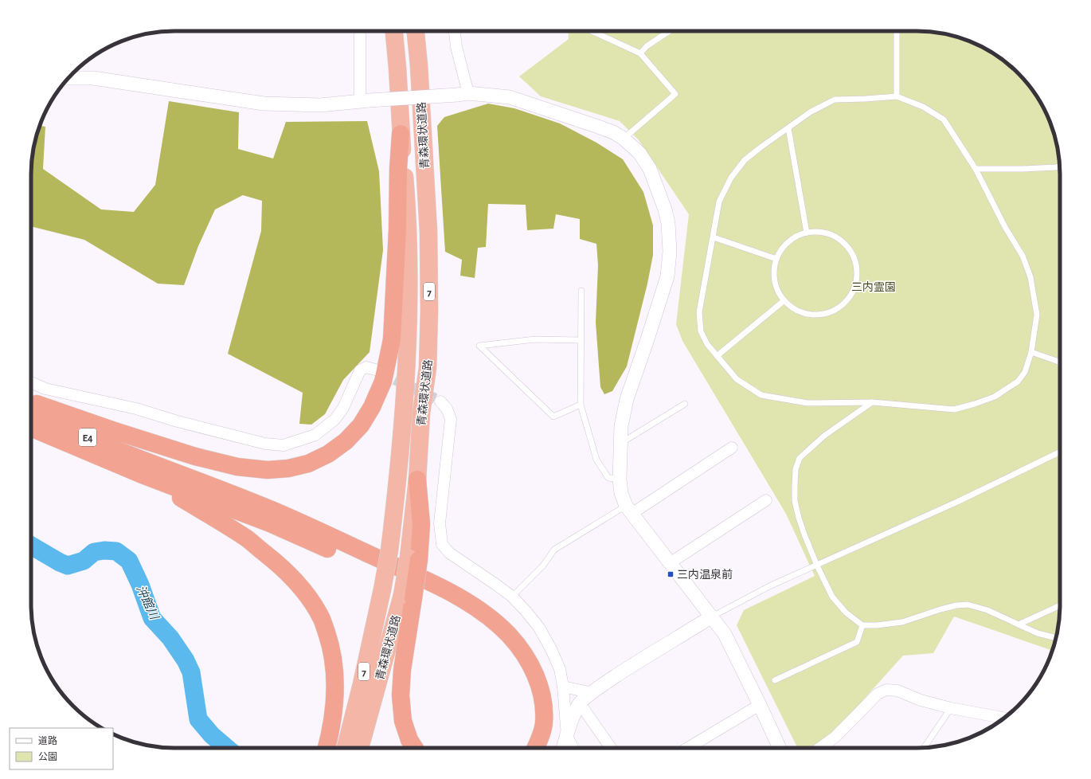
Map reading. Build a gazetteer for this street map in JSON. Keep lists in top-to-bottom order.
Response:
{
  "streets": {
    "highway": ["青森環状道路", "7", "E4"]
  },
  "water": ["沖館川"],
  "parks": ["三内霊園"],
  "places": {
    "transit": ["三内温泉前"]
  },
  "legend": ["道路", "公園"]
}
